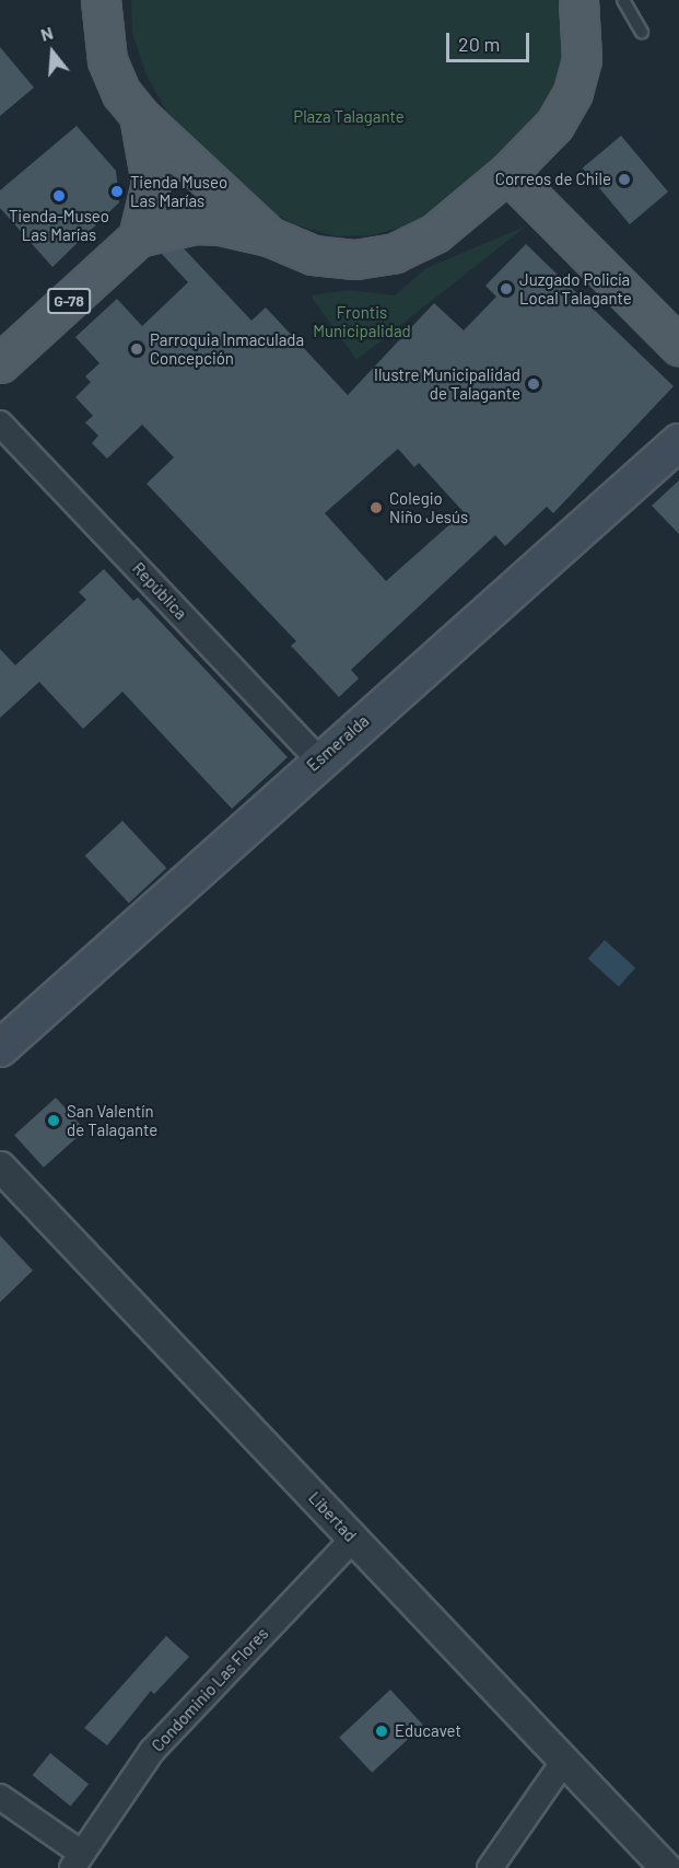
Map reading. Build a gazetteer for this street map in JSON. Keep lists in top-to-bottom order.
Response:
{
  "streets": {
    "main road": ["G-78", "Esmeralda"],
    "street": ["República", "Libertad", "Condominio Las Flores"]
  },
  "crossings": [
    ["República", "Esmeralda"],
    ["Libertad", "Condominio Las Flores"]
  ],
  "parks": ["Plaza Talagante", "Frontis Municipalidad"],
  "places": [
    "Correos de Chile",
    "Tienda Museo Las Marías",
    "Tienda-Museo Las Marías",
    "Juzgado Policía Local Talagante",
    "Parroquia Inmaculada Concepción",
    "Ilustre Municipalidad de Talagante",
    "Colegio Niño Jesús",
    "San Valentín de Talagante",
    "Educavet"
  ],
  "scale_bar": "20 m",
  "north": "top"
}
